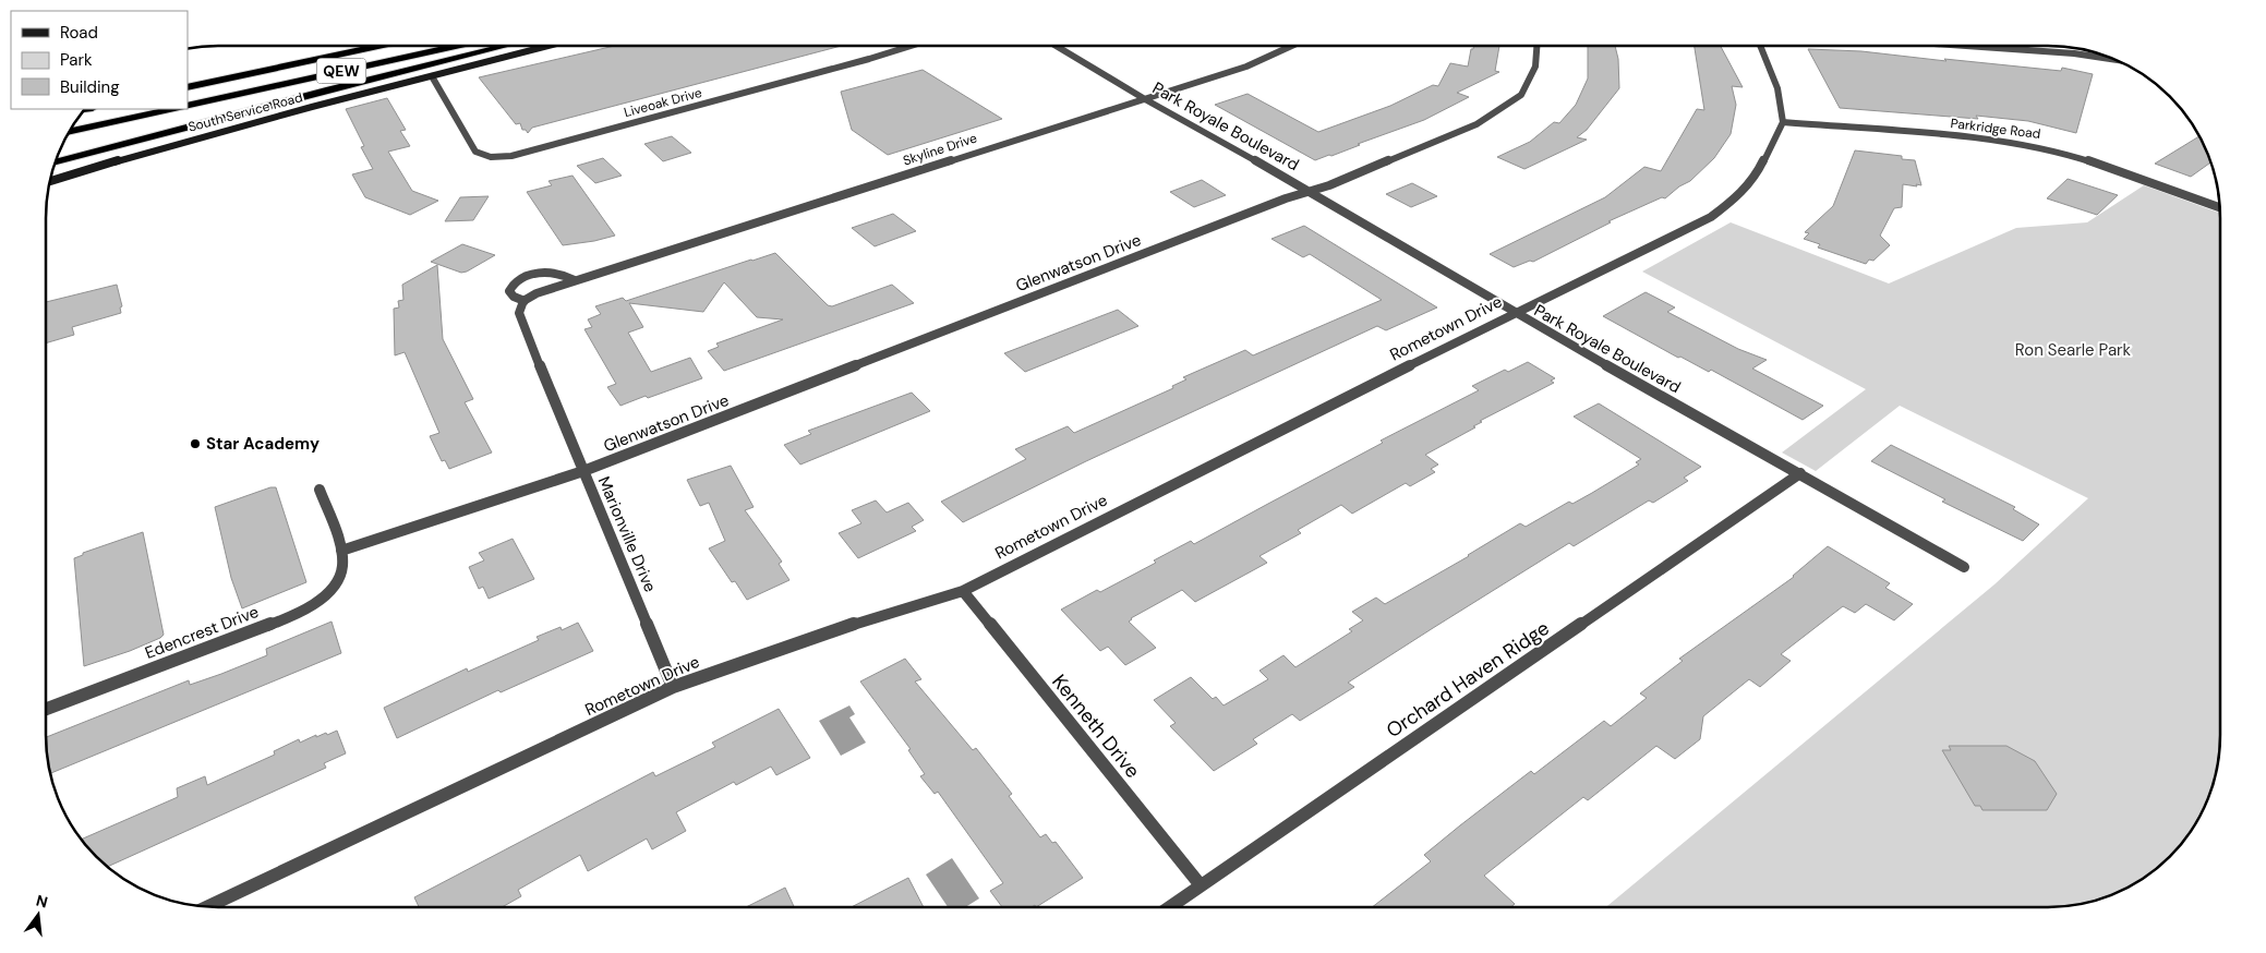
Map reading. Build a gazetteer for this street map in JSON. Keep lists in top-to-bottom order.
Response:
{
  "streets": {
    "highway": ["QEW"],
    "main road": ["South Service Road"],
    "street": [
      "Liveoak Drive",
      "Park Royale Boulevard",
      "Parkridge Road",
      "Skyline Drive",
      "Glenwatson Drive",
      "Rometown Drive",
      "Marionville Drive",
      "Edencrest Drive",
      "Orchard Haven Ridge",
      "Kenneth Drive"
    ]
  },
  "crossings": [
    ["Liveoak Drive", "South Service Road"],
    ["Park Royale Boulevard", "Skyline Drive"],
    ["Park Royale Boulevard", "Glenwatson Drive"],
    ["Park Royale Boulevard", "Rometown Drive"],
    ["Park Royale Boulevard", "Orchard Haven Ridge"],
    ["Parkridge Road", "Rometown Drive"],
    ["Skyline Drive", "Marionville Drive"],
    ["Glenwatson Drive", "Marionville Drive"],
    ["Rometown Drive", "Marionville Drive"],
    ["Rometown Drive", "Kenneth Drive"],
    ["Orchard Haven Ridge", "Kenneth Drive"]
  ],
  "parks": ["Ron Searle Park"],
  "places": ["Star Academy"],
  "legend": ["Road", "Park", "Building"],
  "north": "top"
}
